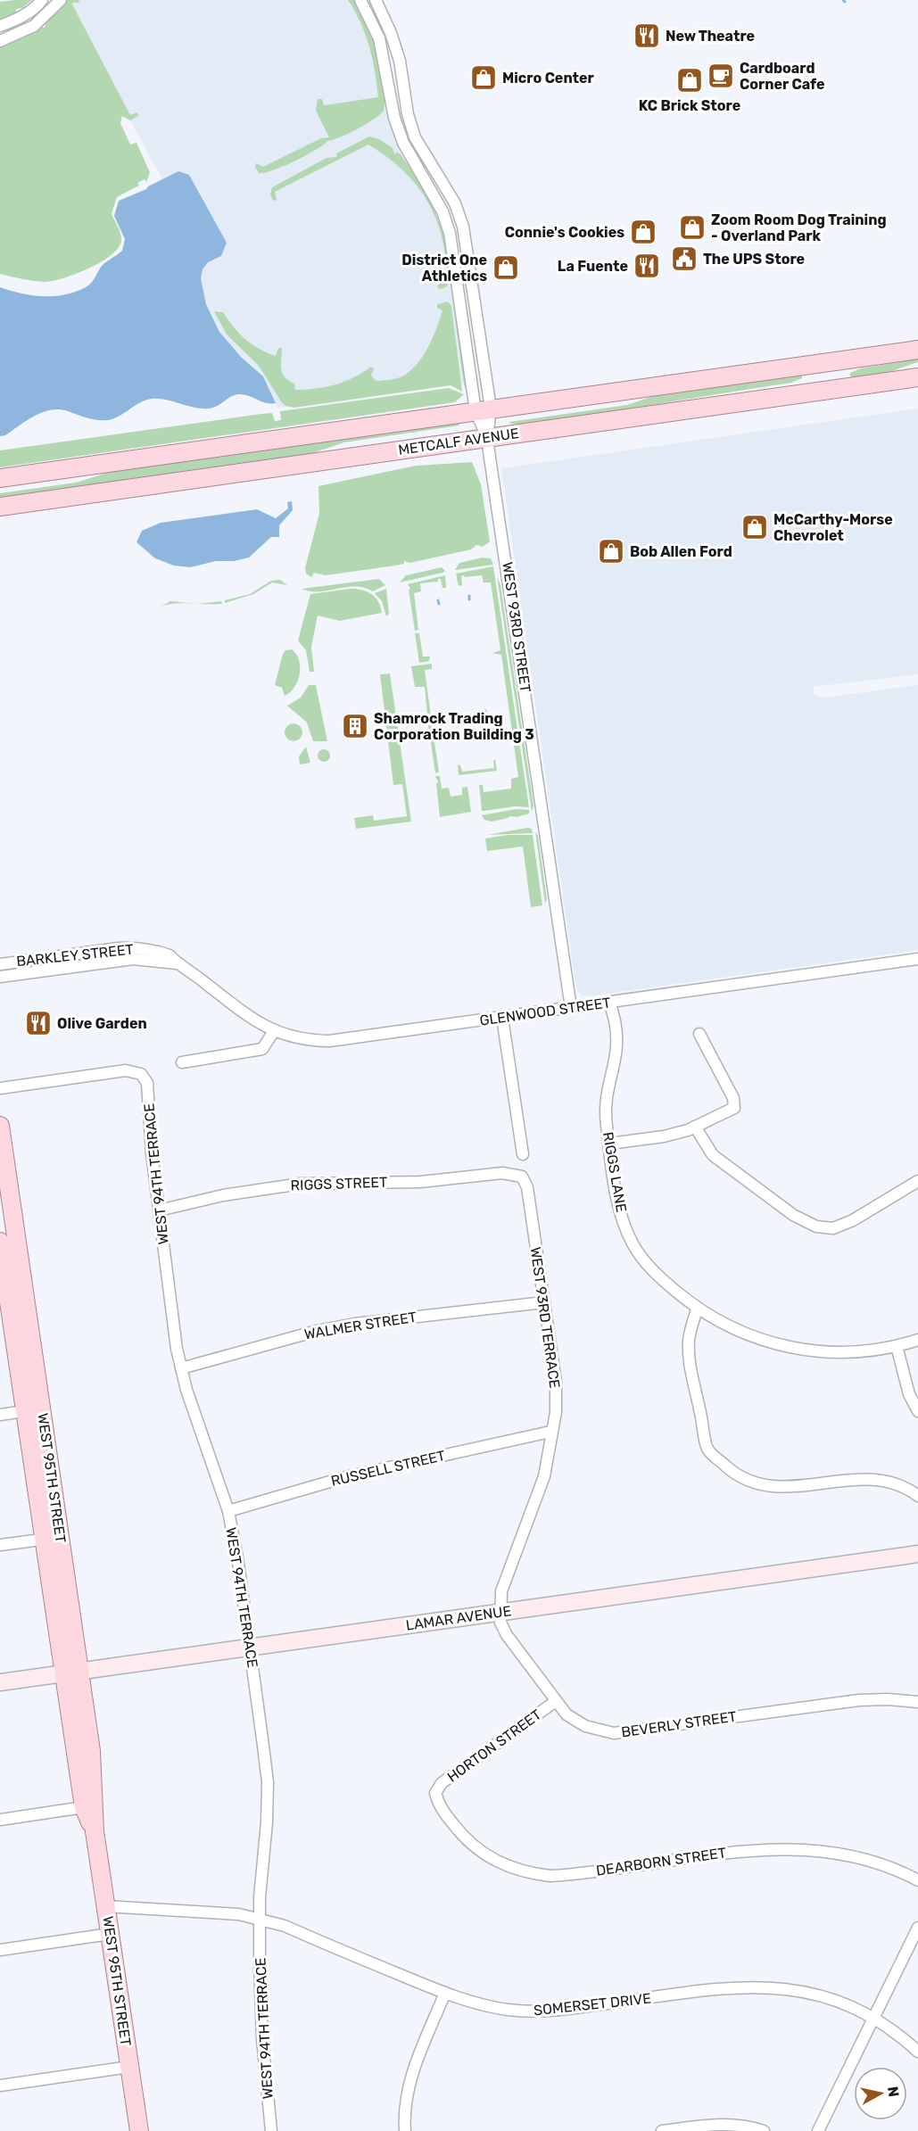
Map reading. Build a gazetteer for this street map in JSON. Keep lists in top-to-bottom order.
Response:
{
  "streets": {
    "main road": ["METCALF AVENUE", "WEST 95TH STREET"],
    "street": [
      "WEST 93RD STREET",
      "BARKLEY STREET",
      "GLENWOOD STREET",
      "RIGGS LANE",
      "WEST 94TH TERRACE",
      "RIGGS STREET",
      "WEST 93RD TERRACE",
      "WALMER STREET",
      "RUSSELL STREET",
      "LAMAR AVENUE",
      "BEVERLY STREET",
      "HORTON STREET",
      "DEARBORN STREET",
      "SOMERSET DRIVE"
    ]
  },
  "crossings": [
    ["METCALF AVENUE", "WEST 93RD STREET"],
    ["WEST 93RD STREET", "GLENWOOD STREET"],
    ["BARKLEY STREET", "GLENWOOD STREET"],
    ["GLENWOOD STREET", "RIGGS LANE"],
    ["WEST 94TH TERRACE", "RIGGS STREET"],
    ["WEST 94TH TERRACE", "WALMER STREET"],
    ["WEST 94TH TERRACE", "RUSSELL STREET"],
    ["WEST 94TH TERRACE", "LAMAR AVENUE"],
    ["WEST 94TH TERRACE", "SOMERSET DRIVE"],
    ["RIGGS STREET", "WEST 93RD TERRACE"],
    ["WEST 93RD TERRACE", "WALMER STREET"],
    ["WEST 93RD TERRACE", "RUSSELL STREET"],
    ["WEST 93RD TERRACE", "LAMAR AVENUE"],
    ["WEST 93RD TERRACE", "BEVERLY STREET"],
    ["WEST 95TH STREET", "LAMAR AVENUE"],
    ["WEST 95TH STREET", "SOMERSET DRIVE"],
    ["LAMAR AVENUE", "BEVERLY STREET"],
    ["BEVERLY STREET", "HORTON STREET"],
    ["HORTON STREET", "DEARBORN STREET"]
  ],
  "places": {
    "restaurant": ["New Theatre", "La Fuente", "Olive Garden"],
    "cafe": ["Cardboard Corner Cafe"],
    "shop": [
      "Micro Center",
      "KC Brick Store",
      "Zoom Room Dog Training - Overland Park",
      "Connie's Cookies",
      "District One Athletics",
      "McCarthy-Morse Chevrolet",
      "Bob Allen Ford"
    ],
    "public building": ["The UPS Store"],
    "building": ["Shamrock Trading Corporation Building 3"]
  },
  "north": "right"
}
